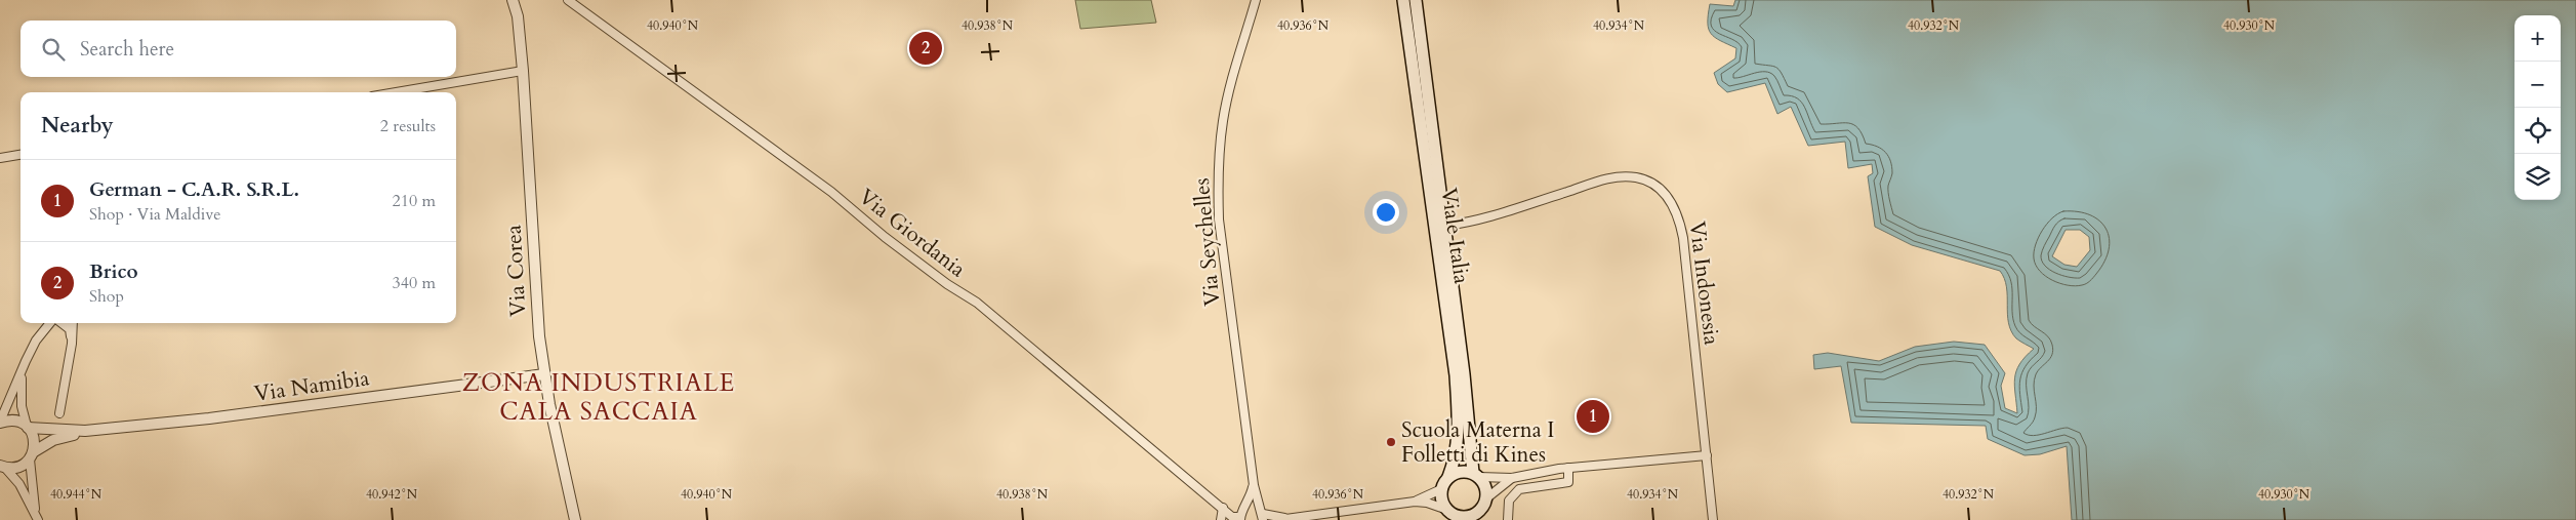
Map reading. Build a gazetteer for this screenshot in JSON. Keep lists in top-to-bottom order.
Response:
{
  "streets": {
    "main road": ["Viale Italia"],
    "street": [
      "Via Giordania",
      "Via Seychelles",
      "Via Corea",
      "Via Indonesia",
      "Via Namibia"
    ]
  },
  "crossings": [
    ["Via Giordania", "Via Seychelles"],
    ["Viale Italia", "Via Indonesia"],
    ["Via Corea", "Via Namibia"]
  ],
  "districts": ["ZONA INDUSTRIALE CALA SACCAIA"],
  "places": ["Scuola Materna I Folletti di Kines"],
  "page": {
    "map_buttons": ["+", "−"],
    "search": "Search here",
    "pins": ["2", "1"],
    "heading": ["Nearby", "2 results"],
    "list": [
      {
        "mark": "1",
        "name": "German - C.A.R. S.R.L.",
        "note": "Shop · Via Maldive",
        "value": "210 m"
      },
      {
        "mark": "2",
        "name": "Brico",
        "note": "Shop",
        "value": "340 m"
      }
    ]
  },
  "coordinates": [
    "40.940°N",
    "40.938°N",
    "40.936°N",
    "40.934°N",
    "40.932°N",
    "40.930°N",
    "40.944°N",
    "40.942°N"
  ]
}
